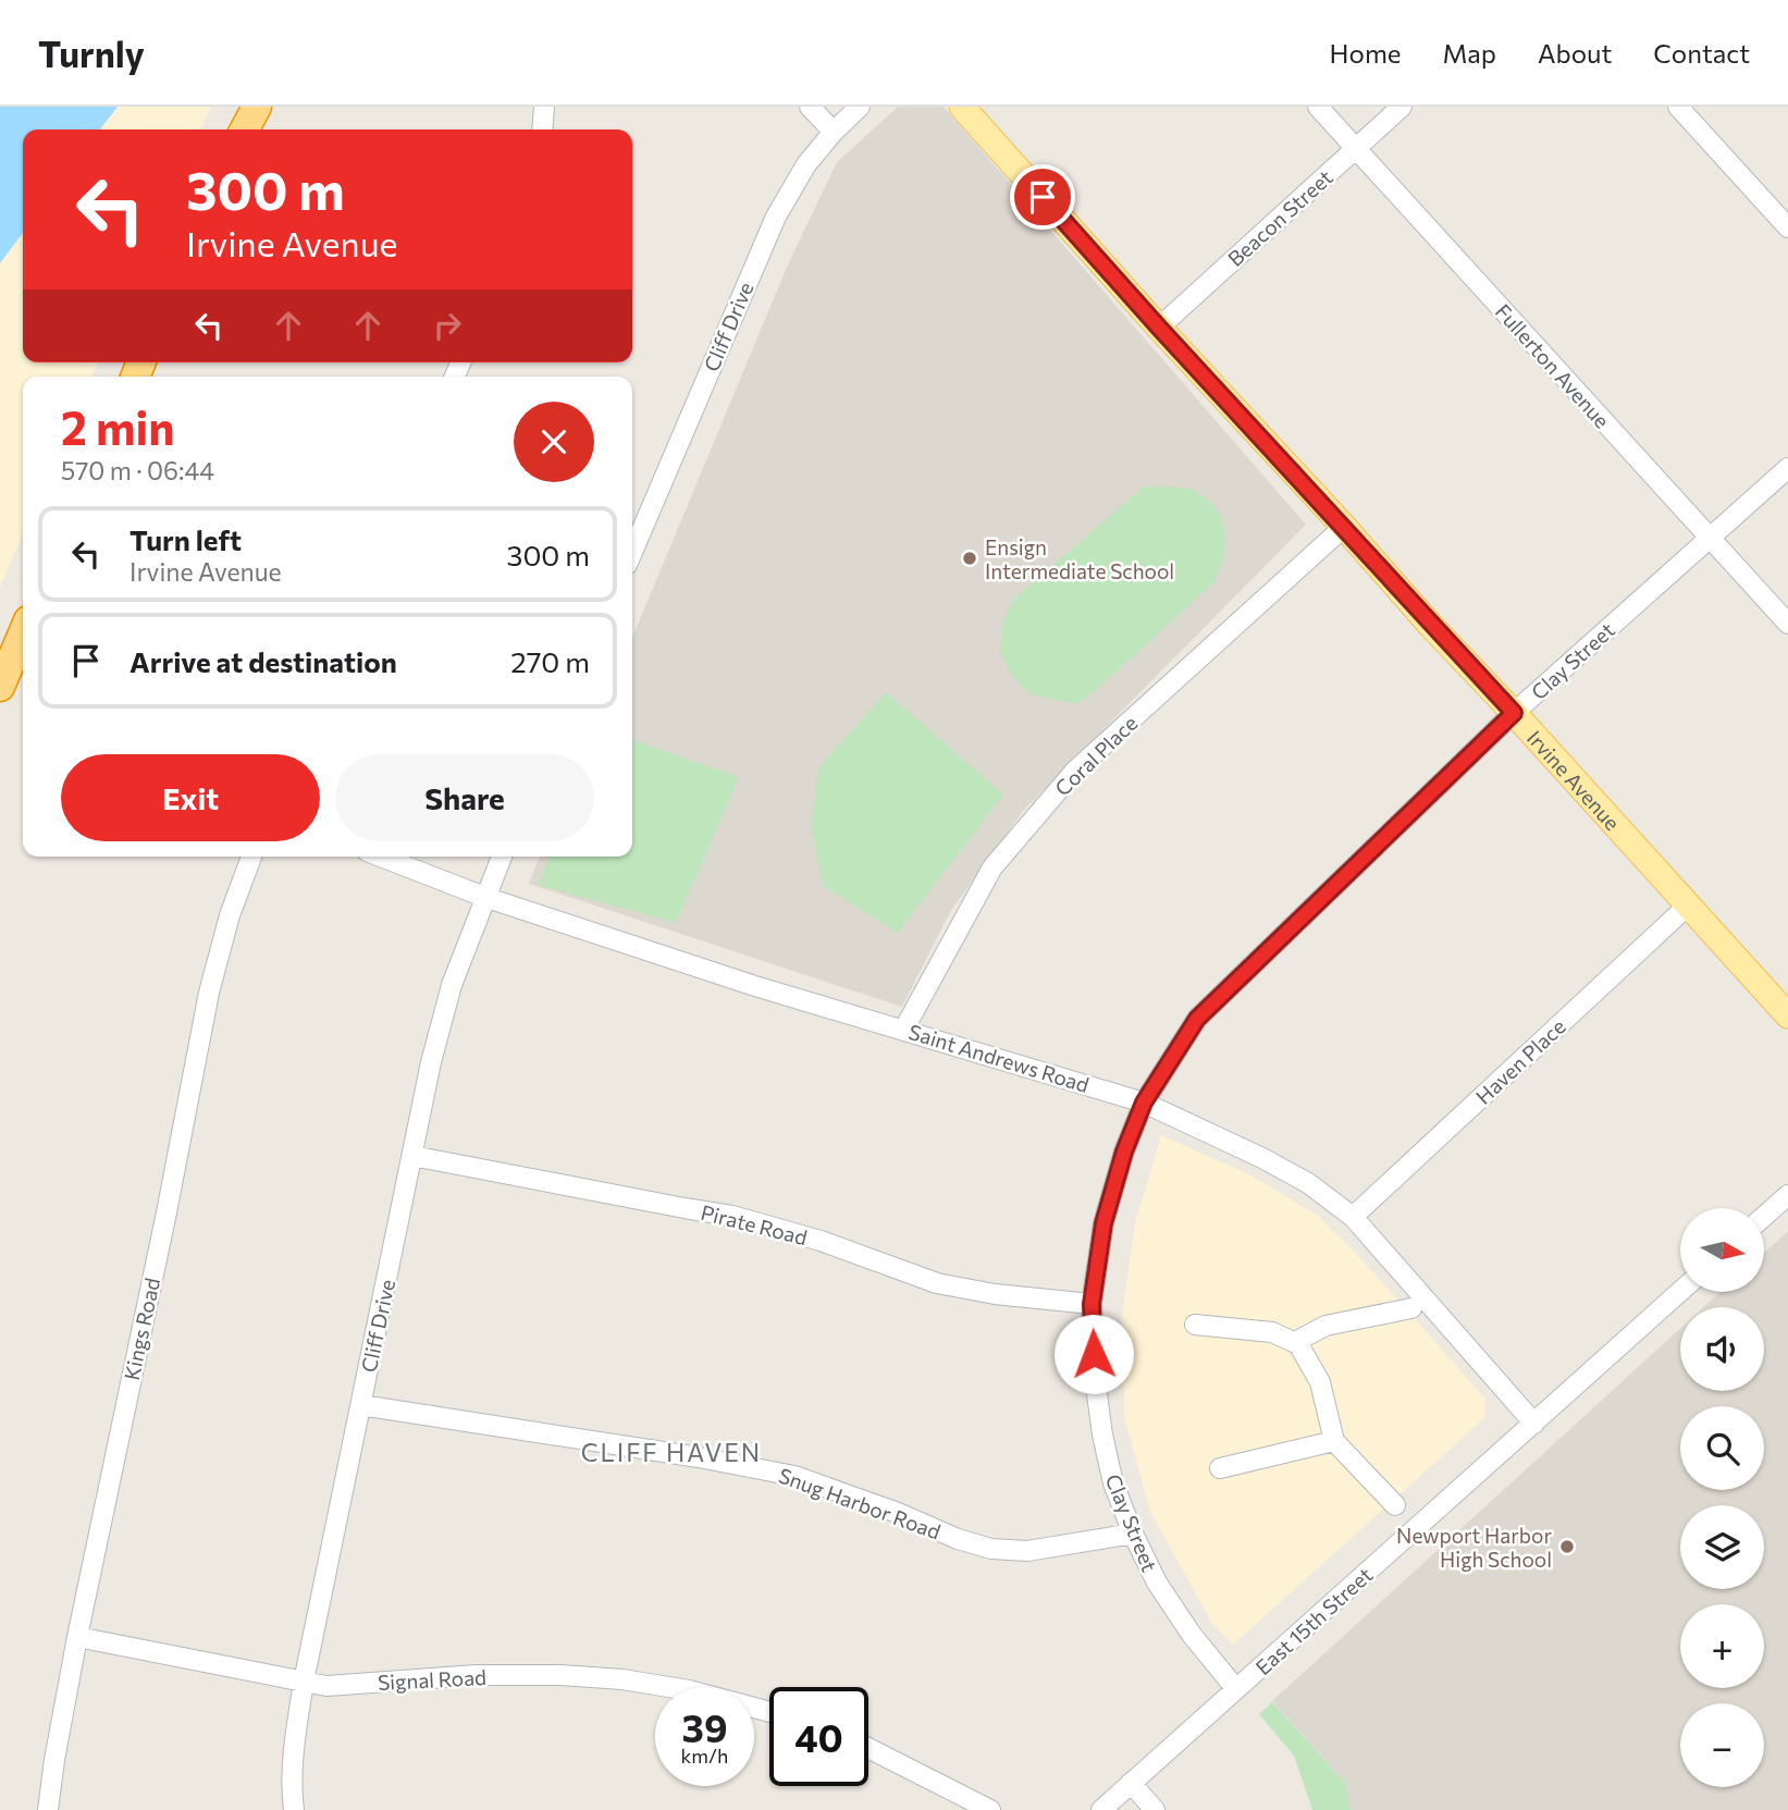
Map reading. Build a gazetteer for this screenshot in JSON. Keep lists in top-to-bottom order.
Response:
{
  "streets": {
    "main road": ["Irvine Avenue"],
    "street": [
      "Beacon Street",
      "Cliff Drive",
      "Fullerton Avenue",
      "Clay Street",
      "Coral Place",
      "Saint Andrews Road",
      "Haven Place",
      "Pirate Road",
      "Kings Road",
      "Snug Harbor Road",
      "East 15th Street",
      "Signal Road"
    ]
  },
  "crossings": [
    ["Beacon Street", "Fullerton Avenue"],
    ["Beacon Street", "Irvine Avenue"],
    ["Cliff Drive", "Saint Andrews Road"],
    ["Cliff Drive", "Pirate Road"],
    ["Cliff Drive", "Snug Harbor Road"],
    ["Cliff Drive", "Signal Road"],
    ["Fullerton Avenue", "Clay Street"],
    ["Clay Street", "Irvine Avenue"],
    ["Clay Street", "Saint Andrews Road"],
    ["Clay Street", "Pirate Road"],
    ["Clay Street", "Snug Harbor Road"],
    ["Clay Street", "East 15th Street"],
    ["Coral Place", "Irvine Avenue"],
    ["Coral Place", "Saint Andrews Road"],
    ["Irvine Avenue", "Haven Place"],
    ["Saint Andrews Road", "Haven Place"],
    ["Saint Andrews Road", "East 15th Street"],
    ["Kings Road", "Signal Road"]
  ],
  "districts": ["CLIFF HAVEN"],
  "places": ["Ensign Intermediate School", "Newport Harbor High School"],
  "north": "right",
  "page": {
    "header": "Turnly",
    "nav": [
      "Home",
      "Map",
      "About",
      "Contact"
    ],
    "turn": ["300 m", "Irvine Avenue"],
    "heading": ["2 min", "570 m · 06:44"],
    "list": [
      {
        "name": "Turn left",
        "note": "Irvine Avenue",
        "value": "300 m"
      },
      {
        "name": "Arrive at destination",
        "value": "270 m"
      }
    ],
    "buttons": ["Exit", "Share"],
    "map_buttons": ["+", "−"],
    "speed": "39 km/h",
    "limit": "40"
  }
}
